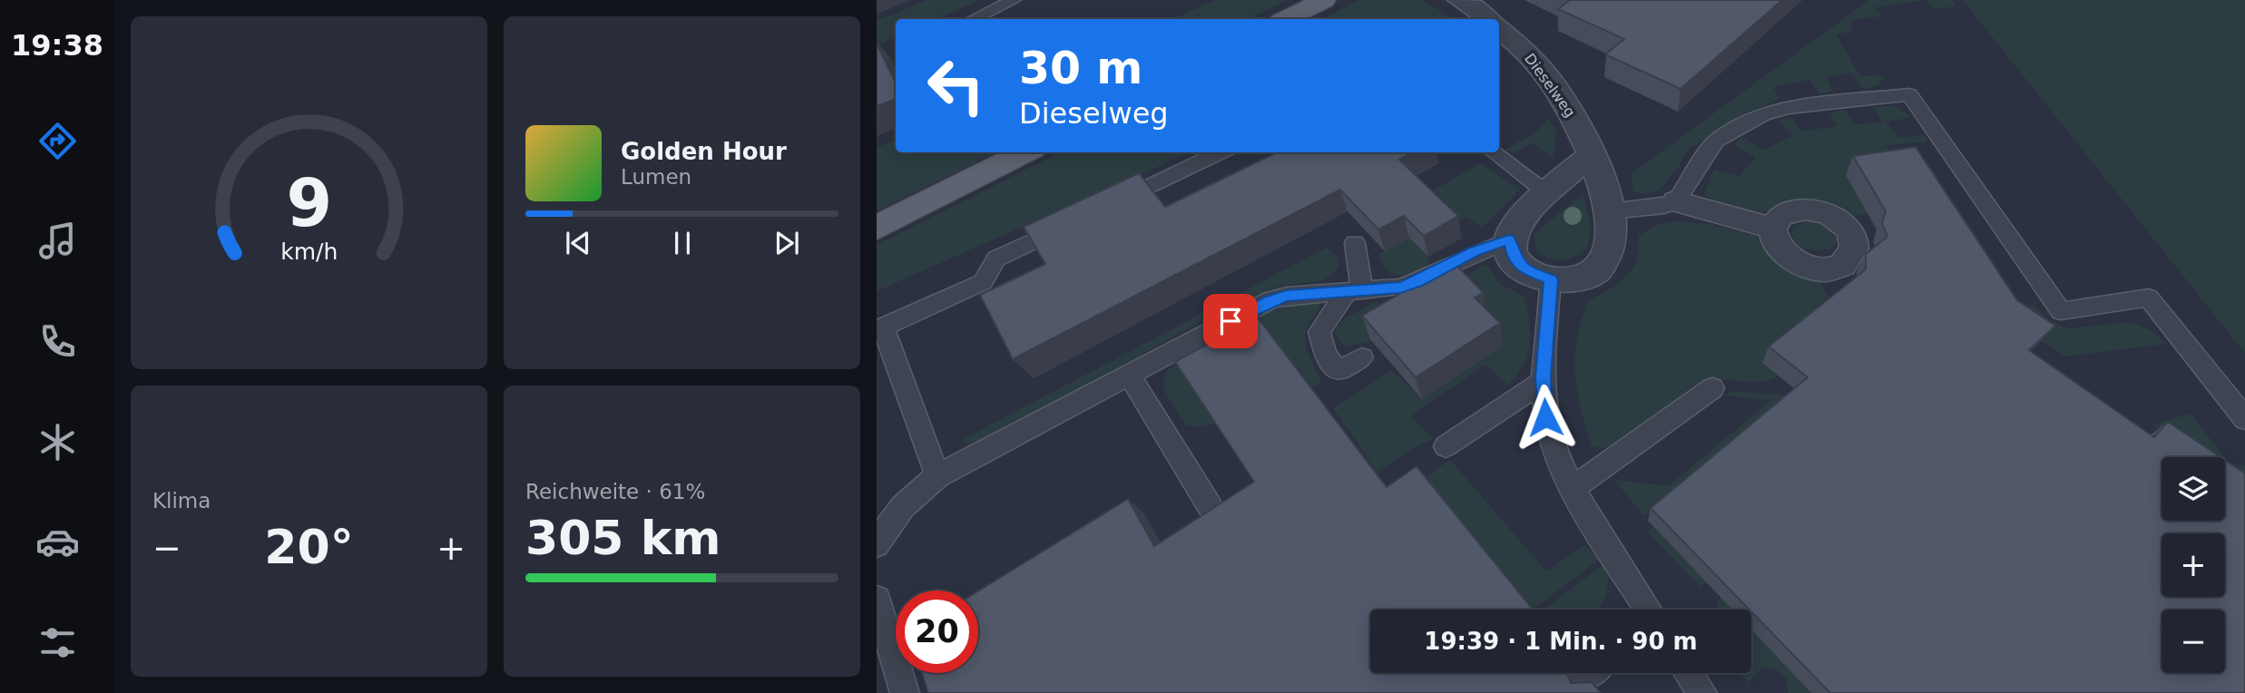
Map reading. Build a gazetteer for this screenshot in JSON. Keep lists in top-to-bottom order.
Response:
{
  "streets": {
    "street": ["Dieselweg"]
  },
  "page": {
    "tabs": "19:38",
    "turn": ["30 m", "Dieselweg"],
    "song": ["Golden Hour", "Lumen"],
    "tile": [
      "Klima",
      ["Reichweite · 61%", "305 km"]
    ],
    "map_buttons": ["+", "−"],
    "heat": ["−", "20°", "+"],
    "limit": "20",
    "trip": "19:39 · 1 Min. · 90 m",
    "gauge": ["9", "km/h"]
  }
}
